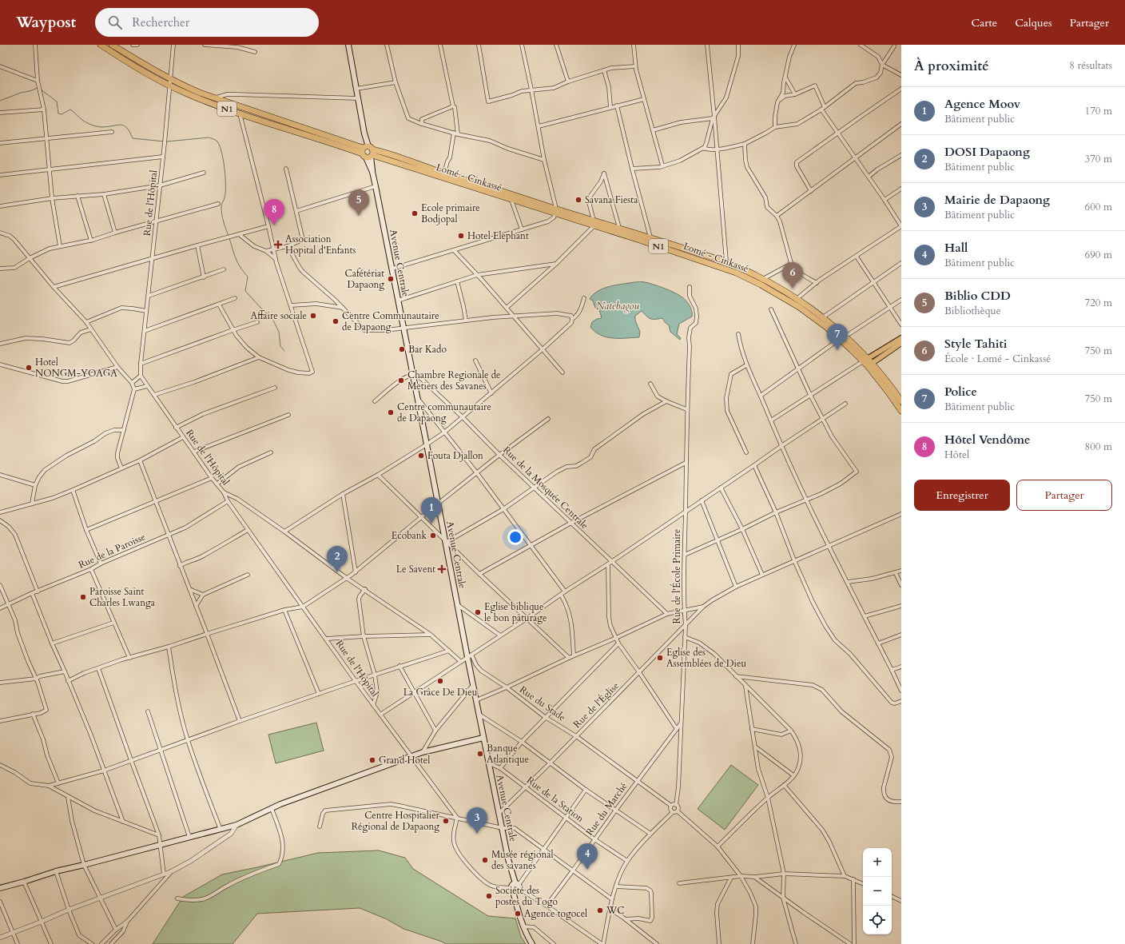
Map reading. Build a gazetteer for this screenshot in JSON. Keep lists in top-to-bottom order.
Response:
{
  "streets": {
    "highway": ["N1", "Lomé - Cinkassé"],
    "main road": ["Avenue Centrale"],
    "street": [
      "Rue de l'Hôpital",
      "Rue de la Mosquée Centrale",
      "Rue de la Paroisse",
      "Rue de l'École Primaire",
      "Rue du Stade",
      "Rue de l'Église",
      "Rue de la Station",
      "Rue du Marché"
    ]
  },
  "crossings": [
    ["N1", "Lomé - Cinkassé"],
    ["N1", "Rue de l'Hôpital"],
    ["N1", "Avenue Centrale"],
    ["Lomé - Cinkassé", "Avenue Centrale"],
    ["Rue de l'Hôpital", "Rue de la Paroisse"],
    ["Avenue Centrale", "Rue de la Mosquée Centrale"],
    ["Avenue Centrale", "Rue du Stade"],
    ["Avenue Centrale", "Rue de l'Église"],
    ["Avenue Centrale", "Rue de la Station"],
    ["Rue de l'École Primaire", "Rue du Stade"],
    ["Rue de l'École Primaire", "Rue de l'Église"],
    ["Rue de l'École Primaire", "Rue du Marché"],
    ["Rue du Stade", "Rue de l'Église"],
    ["Rue du Stade", "Rue du Marché"],
    ["Rue de l'Église", "Rue de la Station"],
    ["Rue de la Station", "Rue du Marché"]
  ],
  "water": ["Natebagou"],
  "places": {
    "other": [
      "Savana Fiesta",
      "Ecole primaire Bodjopal",
      "Hotel Elephant",
      "Cafétériat Dapaong",
      "Affaire sociale",
      "Centre Communautaire de Dapaong",
      "Bar Kado",
      "Hotel NONGM-YOAGA",
      "Chambre Regionale de Metiers des Savanes",
      "Centre communautaire de Dapaong",
      "Fouta Djallon",
      "Ecobank",
      "Paroisse Saint Charles Lwanga",
      "Eglise biblique le bon pâturage",
      "Eglise des Assemblées de Dieu",
      "La Grâce De Dieu",
      "Banque Atlantique",
      "Grand Hotel",
      "Centre Hospitalier Régional de Dapaong",
      "Musée régional des savanes",
      "Société des postes du Togo",
      "WC",
      "Agence togocel"
    ],
    "health": ["Association Hopital d'Enfants", "Le Savent"]
  },
  "page": {
    "header": "Waypost",
    "search": "Rechercher",
    "nav": ["Carte", "Calques", "Partager"],
    "heading": ["À proximité", "8 résultats"],
    "list": [
      {
        "mark": "1",
        "name": "Agence Moov",
        "note": "Bâtiment public",
        "value": "170 m"
      },
      {
        "mark": "2",
        "name": "DOSI Dapaong",
        "note": "Bâtiment public",
        "value": "370 m"
      },
      {
        "mark": "3",
        "name": "Mairie de Dapaong",
        "note": "Bâtiment public",
        "value": "600 m"
      },
      {
        "mark": "4",
        "name": "Hall",
        "note": "Bâtiment public",
        "value": "690 m"
      },
      {
        "mark": "5",
        "name": "Biblio CDD",
        "note": "Bibliothèque",
        "value": "720 m"
      },
      {
        "mark": "6",
        "name": "Style Tahiti",
        "note": "École · Lomé - Cinkassé",
        "value": "750 m"
      },
      {
        "mark": "7",
        "name": "Police",
        "note": "Bâtiment public",
        "value": "750 m"
      },
      {
        "mark": "8",
        "name": "Hôtel Vendôme",
        "note": "Hôtel",
        "value": "800 m"
      }
    ],
    "pins": [
      "5",
      "8",
      "6",
      "7",
      "1",
      "2",
      "3",
      "4"
    ],
    "buttons": ["Enregistrer", "Partager"],
    "map_buttons": ["+", "−"]
  }
}
